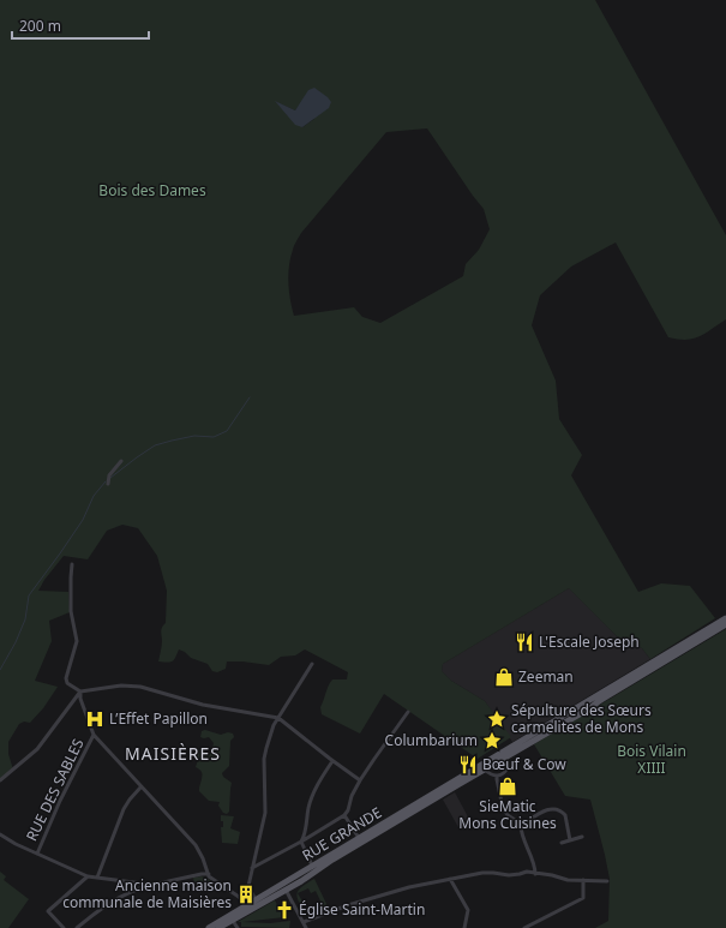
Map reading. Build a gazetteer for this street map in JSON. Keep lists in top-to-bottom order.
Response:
{
  "streets": {
    "main road": ["RUE GRANDE"],
    "street": ["RUE DES SABLES"]
  },
  "districts": ["MAISIÈRES"],
  "parks": ["Bois des Dames", "Bois Vilain XIIII"],
  "places": {
    "restaurant": ["L'Escale Joseph", "Bœuf & Cow"],
    "shop": ["Zeeman", "SieMatic Mons Cuisines"],
    "hospital": ["L’Effet Papillon"],
    "place": ["Sépulture des Sœurs carmelites de Mons", "Columbarium"],
    "building": ["Ancienne maison communale de Maisières"],
    "church": ["Église Saint-Martin"]
  },
  "scale_bar": "200 m"
}
